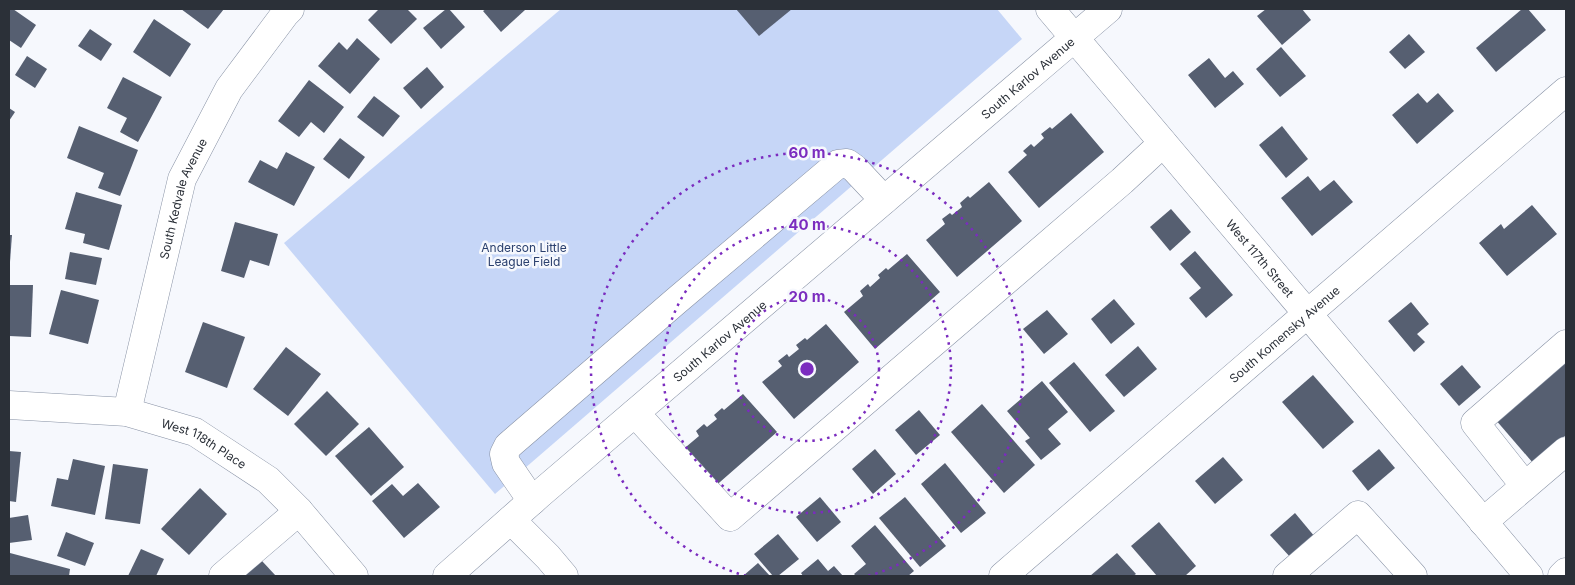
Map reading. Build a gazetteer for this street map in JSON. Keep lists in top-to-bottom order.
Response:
{
  "streets": {
    "street": [
      "South Karlov Avenue",
      "South Kedvale Avenue",
      "West 117th Street",
      "South Komensky Avenue",
      "West 118th Place"
    ]
  },
  "crossings": [
    ["South Karlov Avenue", "West 117th Street"],
    ["South Kedvale Avenue", "West 118th Place"],
    ["West 117th Street", "South Komensky Avenue"]
  ],
  "parks": ["Anderson Little League Field"],
  "rings": ["60 m", "40 m", "20 m"]
}
